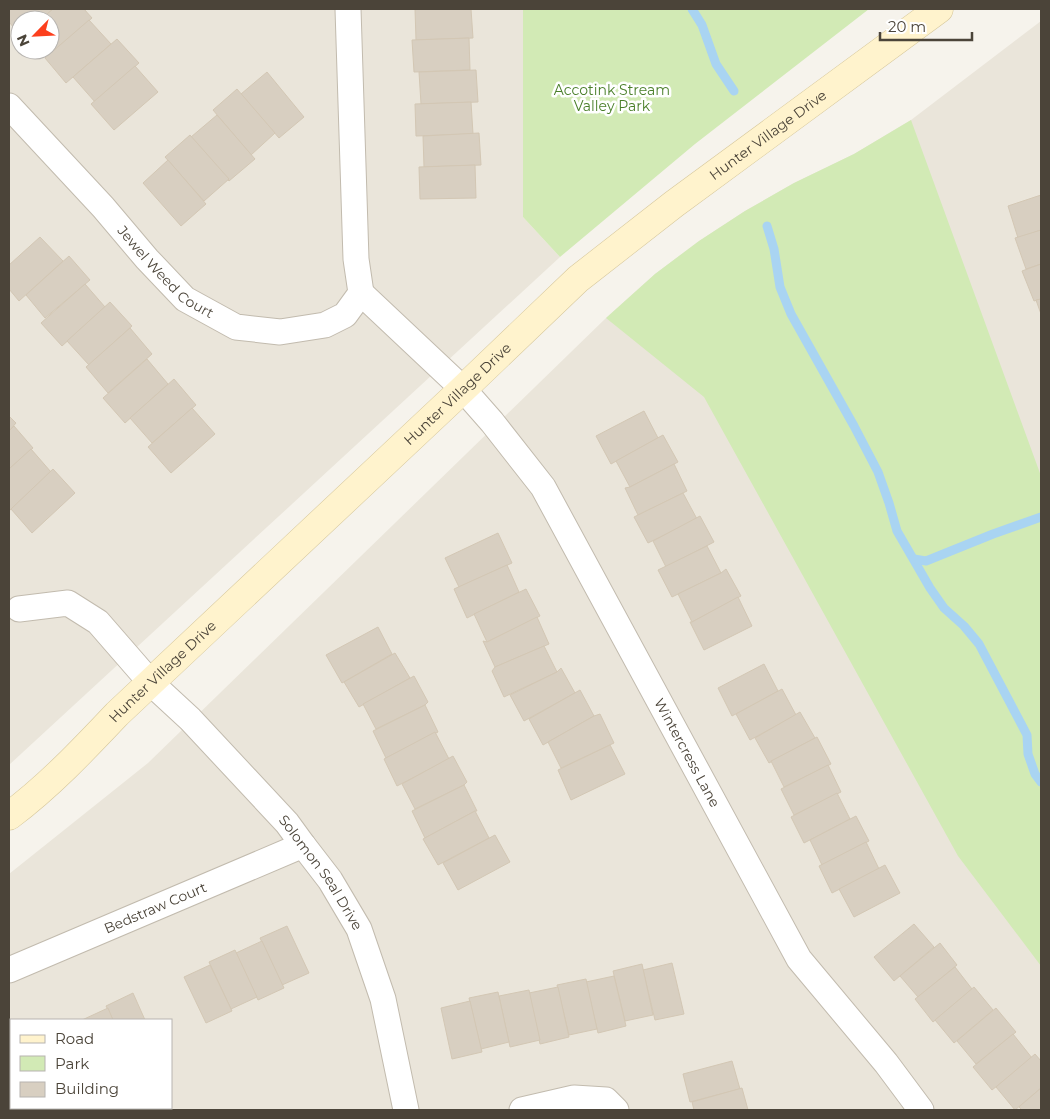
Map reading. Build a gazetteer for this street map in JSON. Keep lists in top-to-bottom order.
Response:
{
  "streets": {
    "street": [
      "Hunter Village Drive",
      "Jewel Weed Court",
      "Wintercress Lane",
      "Solomon Seal Drive",
      "Bedstraw Court"
    ]
  },
  "crossings": [
    ["Hunter Village Drive", "Wintercress Lane"],
    ["Hunter Village Drive", "Solomon Seal Drive"],
    ["Solomon Seal Drive", "Bedstraw Court"]
  ],
  "parks": ["Accotink Stream Valley Park"],
  "legend": ["Road", "Park", "Building"],
  "scale_bar": "20 m",
  "north": "bottom left"
}
